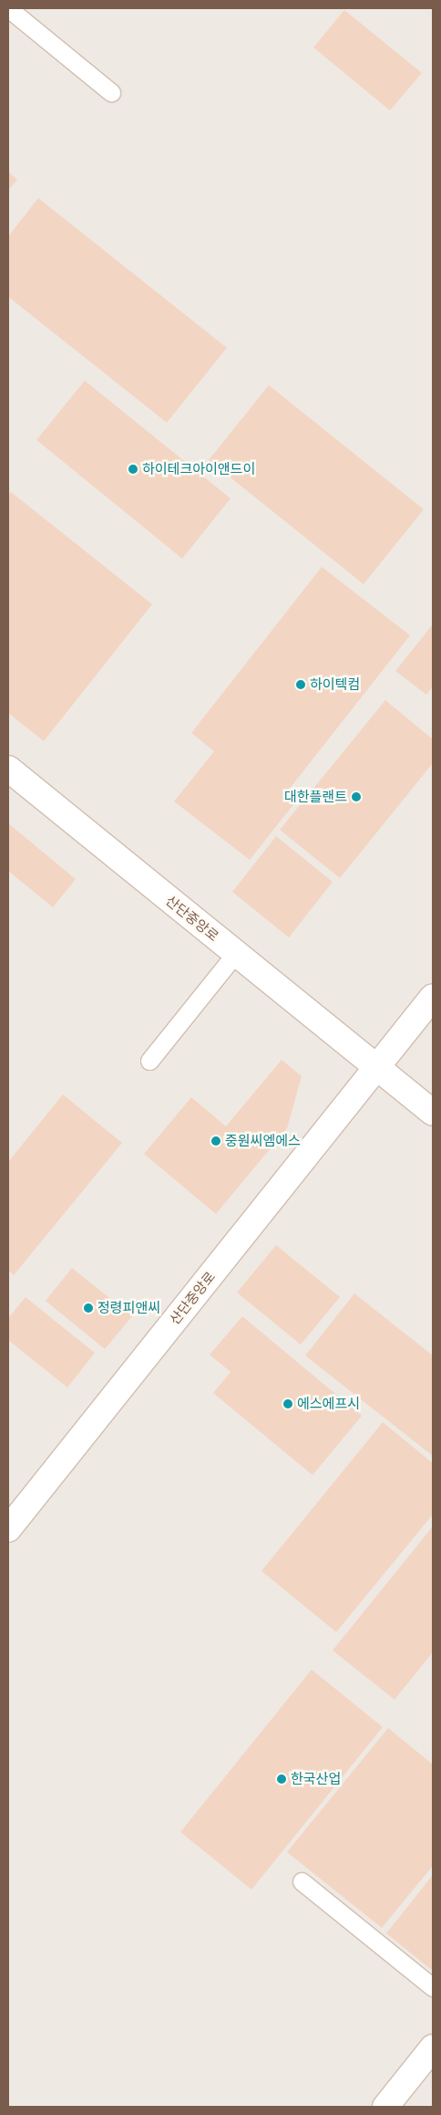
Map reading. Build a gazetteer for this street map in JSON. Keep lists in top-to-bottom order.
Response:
{
  "streets": {
    "street": ["산단중앙로"]
  },
  "places": [
    "하이테크아이앤드이",
    "하이텍컴",
    "대한플랜트",
    "중원씨엠에스",
    "정령피앤씨",
    "에스에프시",
    "한국산업"
  ]
}
